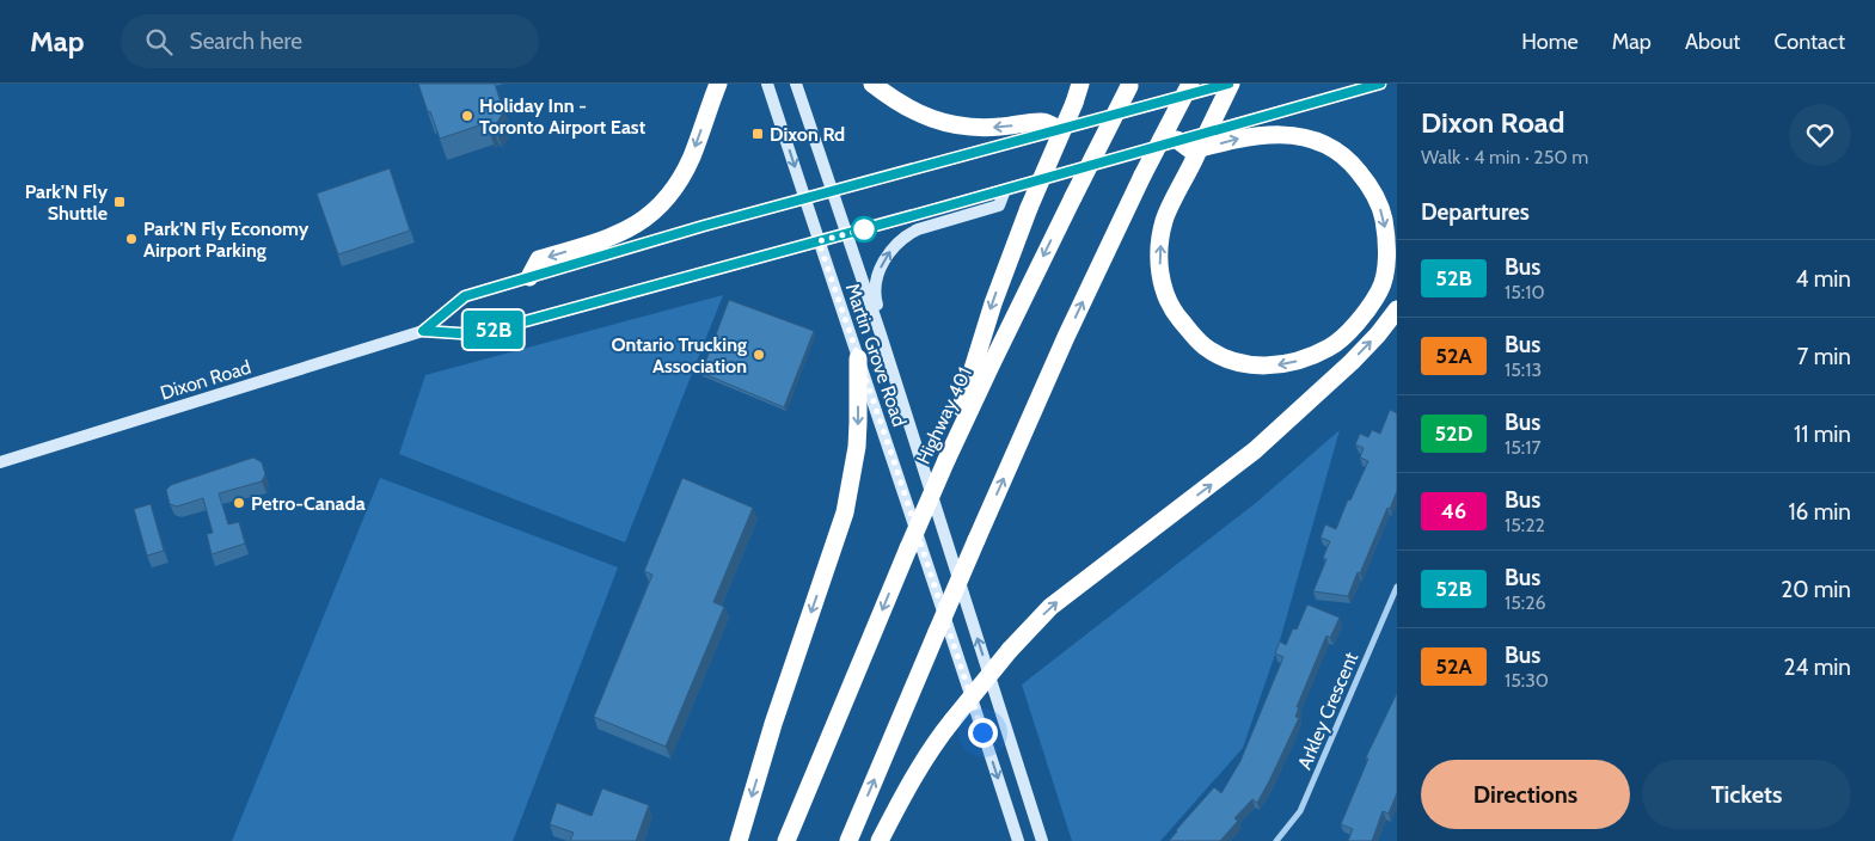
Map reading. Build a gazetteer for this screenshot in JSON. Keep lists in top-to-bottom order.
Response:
{
  "streets": {
    "highway": ["Highway 401"],
    "main road": ["Martin Grove Road", "Dixon Road"],
    "street": ["Arkley Crescent"]
  },
  "crossings": [
    ["Martin Grove Road", "Dixon Road"]
  ],
  "places": {
    "other": [
      "Holiday Inn - Toronto Airport East",
      "Park'N Fly Economy Airport Parking",
      "Ontario Trucking Association",
      "Petro-Canada"
    ],
    "transit": ["Dixon Rd", "Park'N Fly Shuttle"]
  },
  "lines": ["bus line 52B"],
  "page": {
    "header": "Map",
    "search": "Search here",
    "nav": [
      "Home",
      "Map",
      "About",
      "Contact"
    ],
    "on_map": "52B",
    "heading": [
      ["Dixon Road", "Walk · 4 min · 250 m"],
      "Departures"
    ],
    "list": [
      {
        "mark": "52B",
        "name": "Bus",
        "note": "15:10",
        "value": "4 min"
      },
      {
        "mark": "52A",
        "name": "Bus",
        "note": "15:13",
        "value": "7 min"
      },
      {
        "mark": "52D",
        "name": "Bus",
        "note": "15:17",
        "value": "11 min"
      },
      {
        "mark": "46",
        "name": "Bus",
        "note": "15:22",
        "value": "16 min"
      },
      {
        "mark": "52B",
        "name": "Bus",
        "note": "15:26",
        "value": "20 min"
      },
      {
        "mark": "52A",
        "name": "Bus",
        "note": "15:30",
        "value": "24 min"
      }
    ],
    "buttons": ["Directions", "Tickets"]
  }
}
